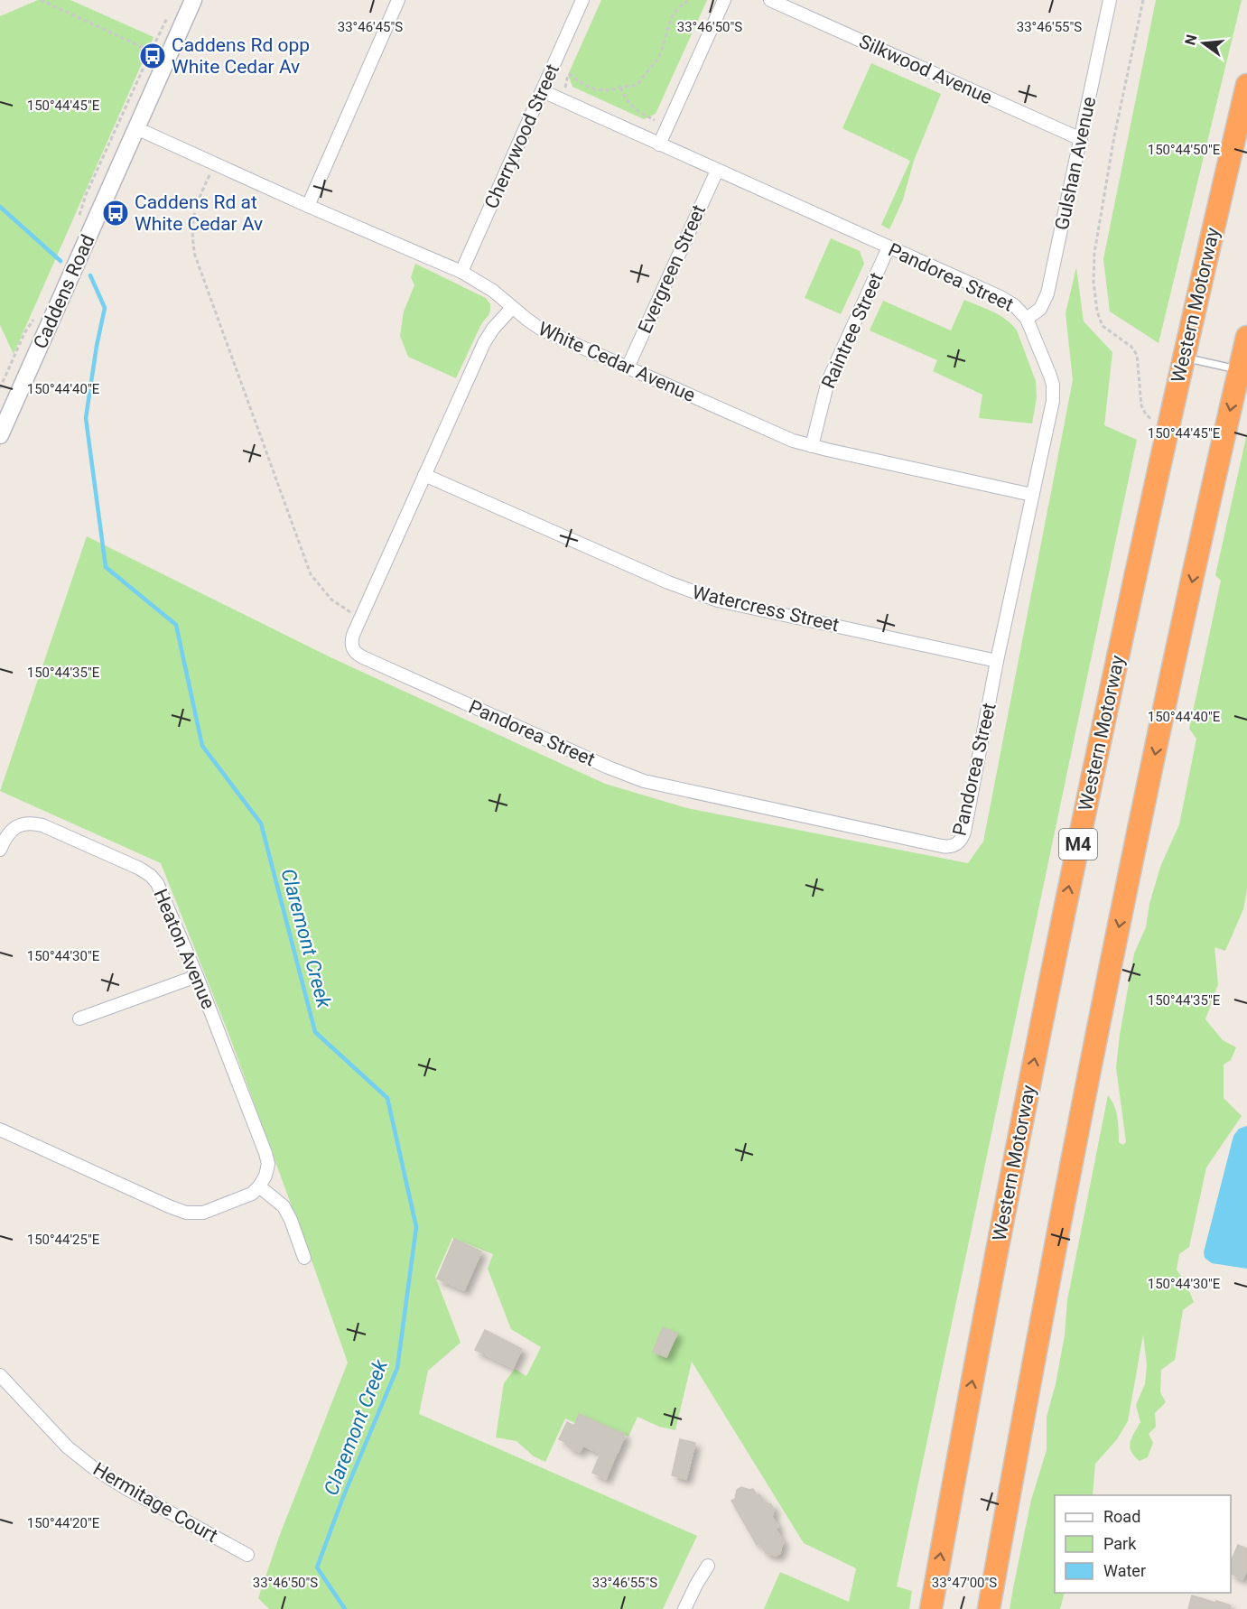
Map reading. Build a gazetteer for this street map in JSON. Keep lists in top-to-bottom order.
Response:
{
  "streets": {
    "highway": ["Western Motorway", "M4"],
    "street": [
      "Silkwood Avenue",
      "Cherrywood Street",
      "Gulshan Avenue",
      "Evergreen Street",
      "Pandorea Street",
      "Caddens Road",
      "Raintree Street",
      "White Cedar Avenue",
      "Watercress Street",
      "Heaton Avenue",
      "Hermitage Court"
    ]
  },
  "crossings": [
    ["Silkwood Avenue", "Gulshan Avenue"],
    ["Cherrywood Street", "Pandorea Street"],
    ["Cherrywood Street", "White Cedar Avenue"],
    ["Gulshan Avenue", "Pandorea Street"],
    ["Evergreen Street", "Pandorea Street"],
    ["Evergreen Street", "White Cedar Avenue"],
    ["Pandorea Street", "Raintree Street"],
    ["Pandorea Street", "White Cedar Avenue"],
    ["Pandorea Street", "Watercress Street"],
    ["Caddens Road", "White Cedar Avenue"],
    ["Raintree Street", "White Cedar Avenue"]
  ],
  "water": ["Claremont Creek"],
  "places": {
    "bus stop": ["Caddens Rd opp White Cedar Av", "Caddens Rd at White Cedar Av"]
  },
  "legend": ["Road", "Park", "Water"],
  "north": "left",
  "coordinates": [
    "33°46'45\"S",
    "33°46'50\"S",
    "33°46'55\"S",
    "150°44'45\"E",
    "150°44'50\"E",
    "150°44'40\"E",
    "150°44'35\"E",
    "150°44'30\"E",
    "150°44'25\"E",
    "150°44'20\"E",
    "33°47'00\"S"
  ]
}
